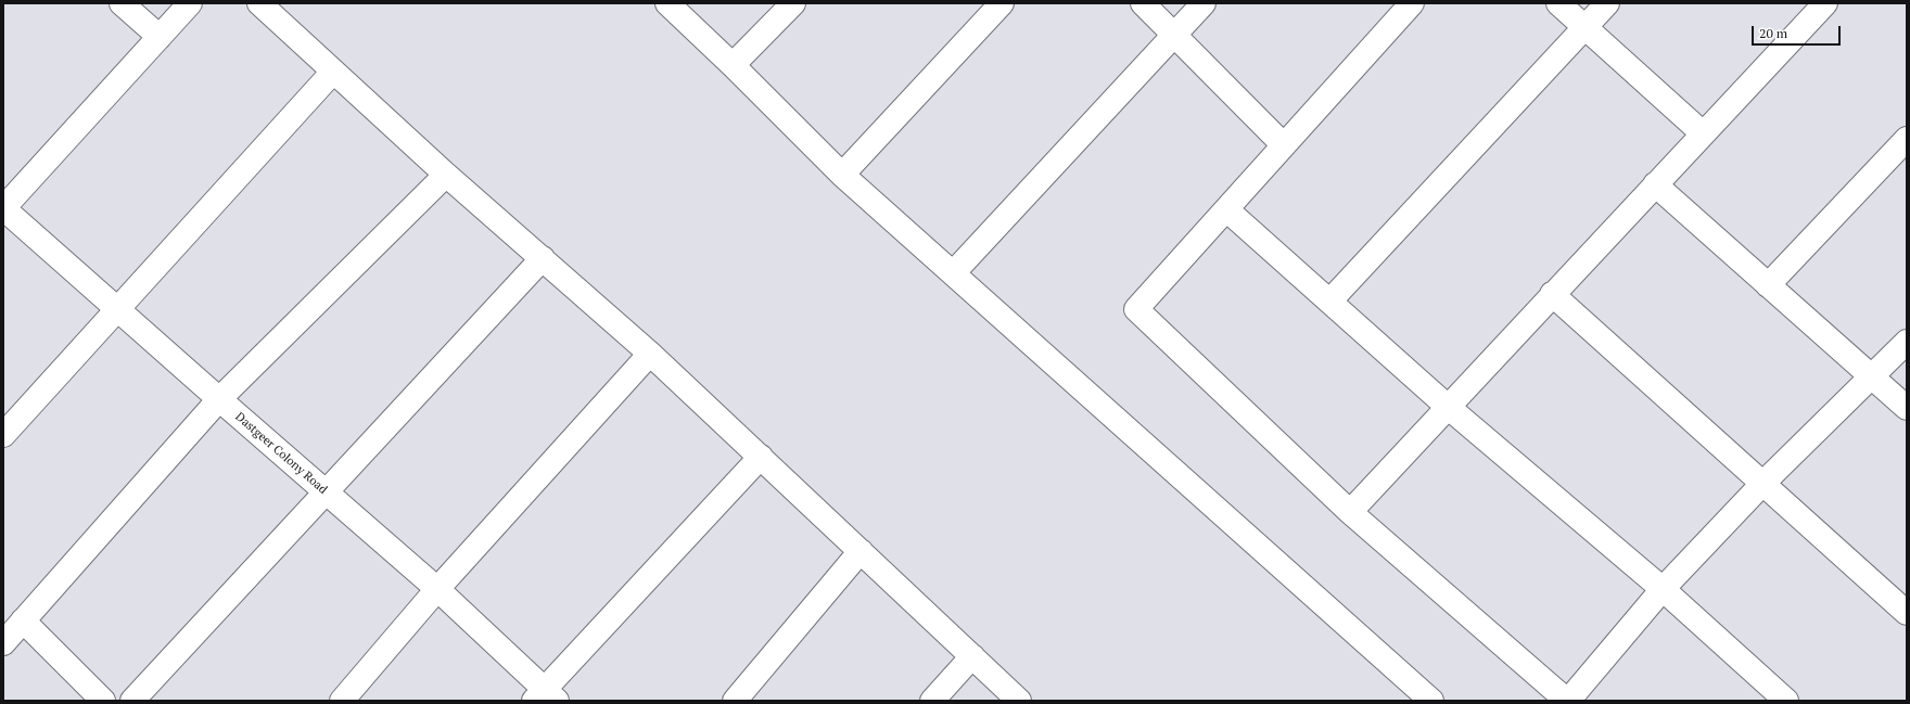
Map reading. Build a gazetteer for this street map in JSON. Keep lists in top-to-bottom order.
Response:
{
  "streets": {
    "street": ["Dastgeer Colony Road"]
  },
  "scale_bar": "20 m"
}
